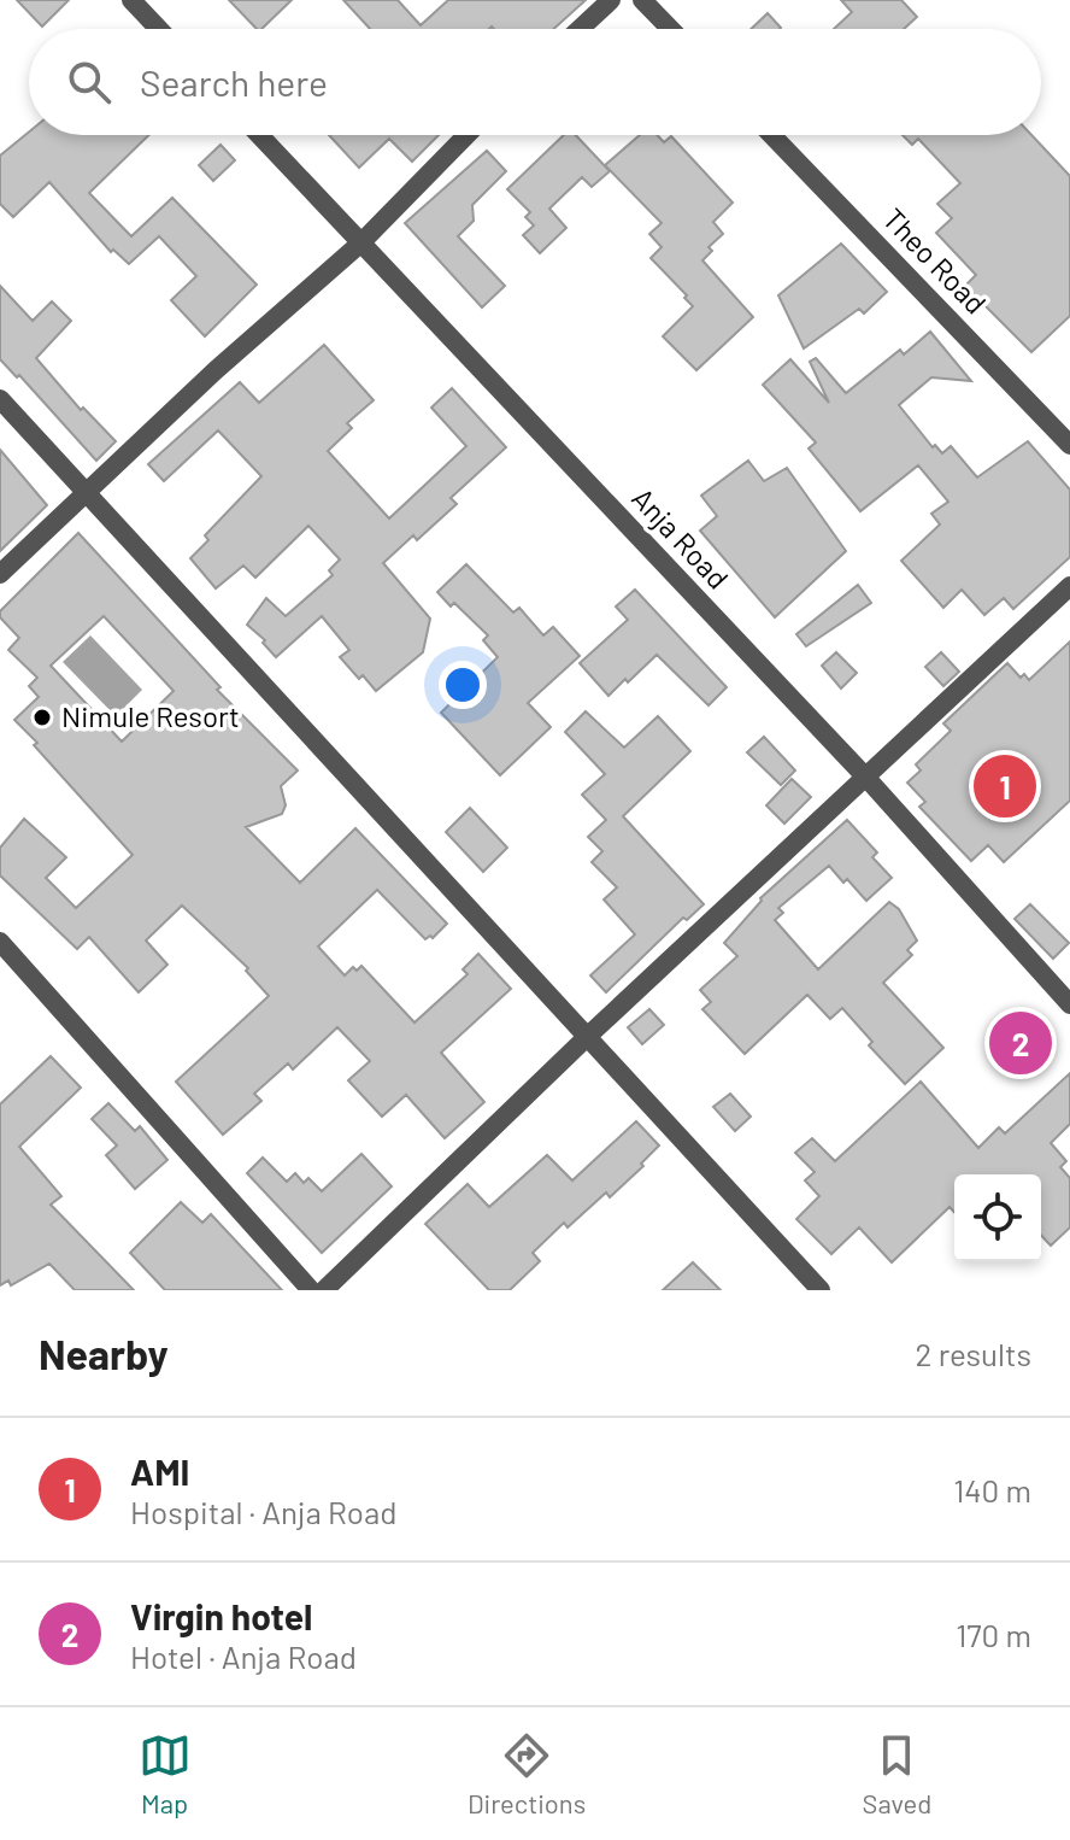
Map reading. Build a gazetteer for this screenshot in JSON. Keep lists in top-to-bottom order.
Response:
{
  "streets": {
    "street": ["Theo Road", "Anja Road"]
  },
  "places": ["Nimule Resort"],
  "page": {
    "search": "Search here",
    "pins": ["1", "2"],
    "heading": ["Nearby", "2 results"],
    "list": [
      {
        "mark": "1",
        "name": "AMI",
        "note": "Hospital · Anja Road",
        "value": "140 m"
      },
      {
        "mark": "2",
        "name": "Virgin hotel",
        "note": "Hotel · Anja Road",
        "value": "170 m"
      }
    ],
    "nav": ["Map", "Directions", "Saved"]
  }
}
